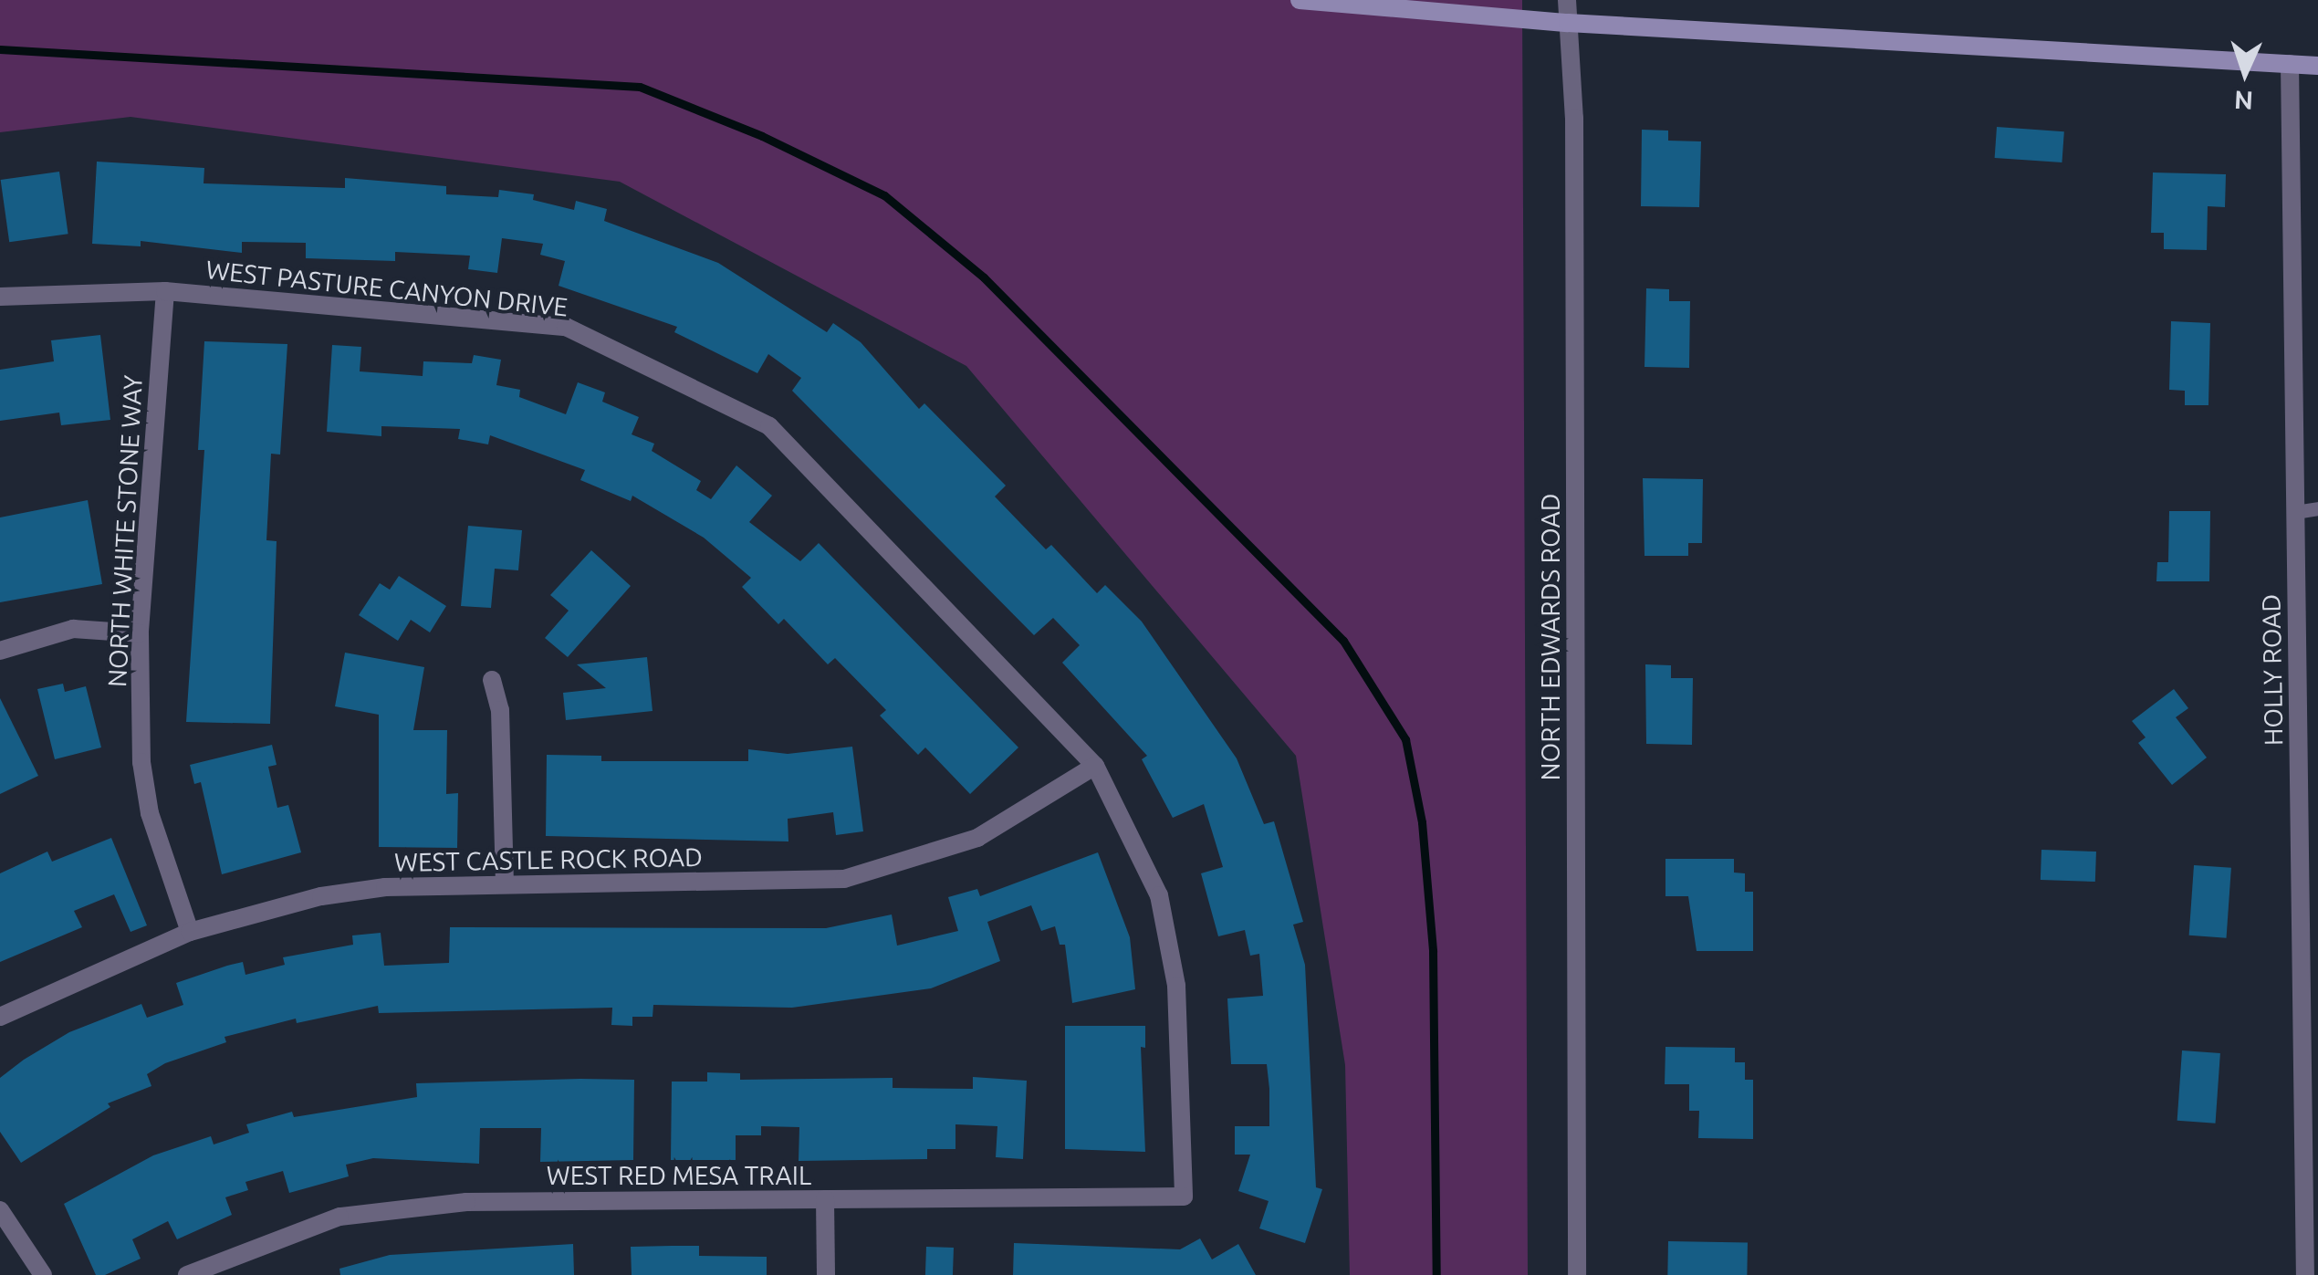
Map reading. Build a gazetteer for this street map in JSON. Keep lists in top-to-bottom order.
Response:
{
  "streets": {
    "street": [
      "WEST PASTURE CANYON DRIVE",
      "NORTH WHITE STONE WAY",
      "NORTH EDWARDS ROAD",
      "HOLLY ROAD",
      "WEST CASTLE ROCK ROAD",
      "WEST RED MESA TRAIL"
    ]
  },
  "crossings": [
    ["WEST PASTURE CANYON DRIVE", "NORTH WHITE STONE WAY"],
    ["WEST PASTURE CANYON DRIVE", "WEST CASTLE ROCK ROAD"],
    ["WEST PASTURE CANYON DRIVE", "WEST RED MESA TRAIL"],
    ["NORTH WHITE STONE WAY", "WEST CASTLE ROCK ROAD"]
  ],
  "north": "bottom"
}
